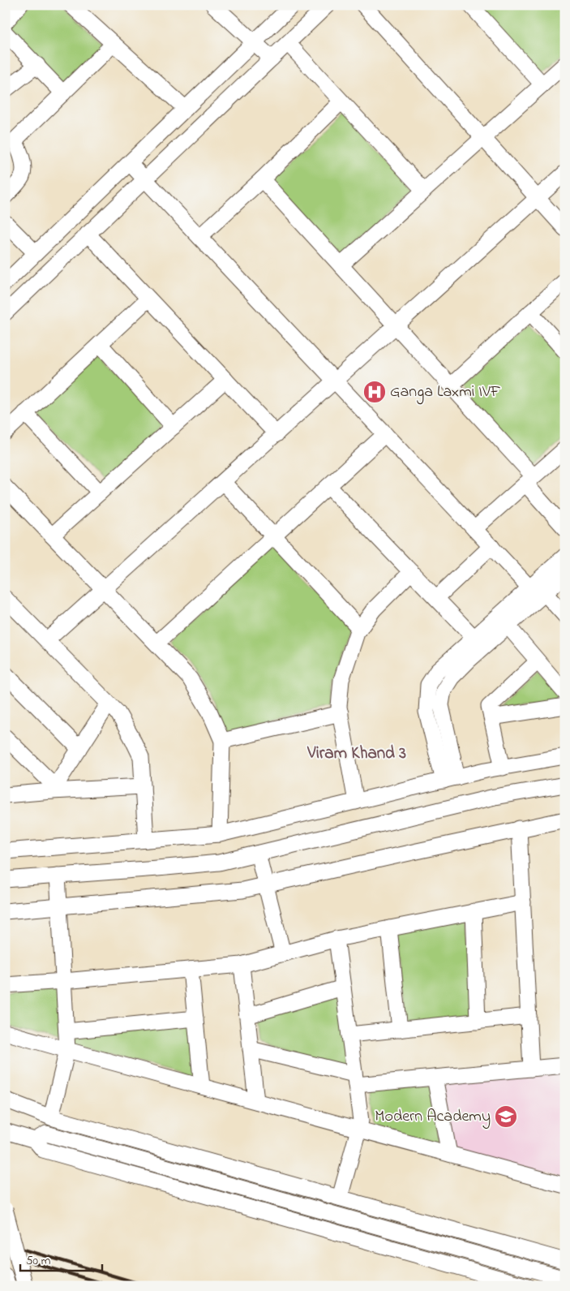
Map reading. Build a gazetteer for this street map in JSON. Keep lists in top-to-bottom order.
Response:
{
  "districts": ["Viram Khand 3"],
  "places": {
    "hospital": ["Ganga Laxmi IVF"],
    "school or university": ["Modern Academy"]
  },
  "scale_bar": "50 m"
}
